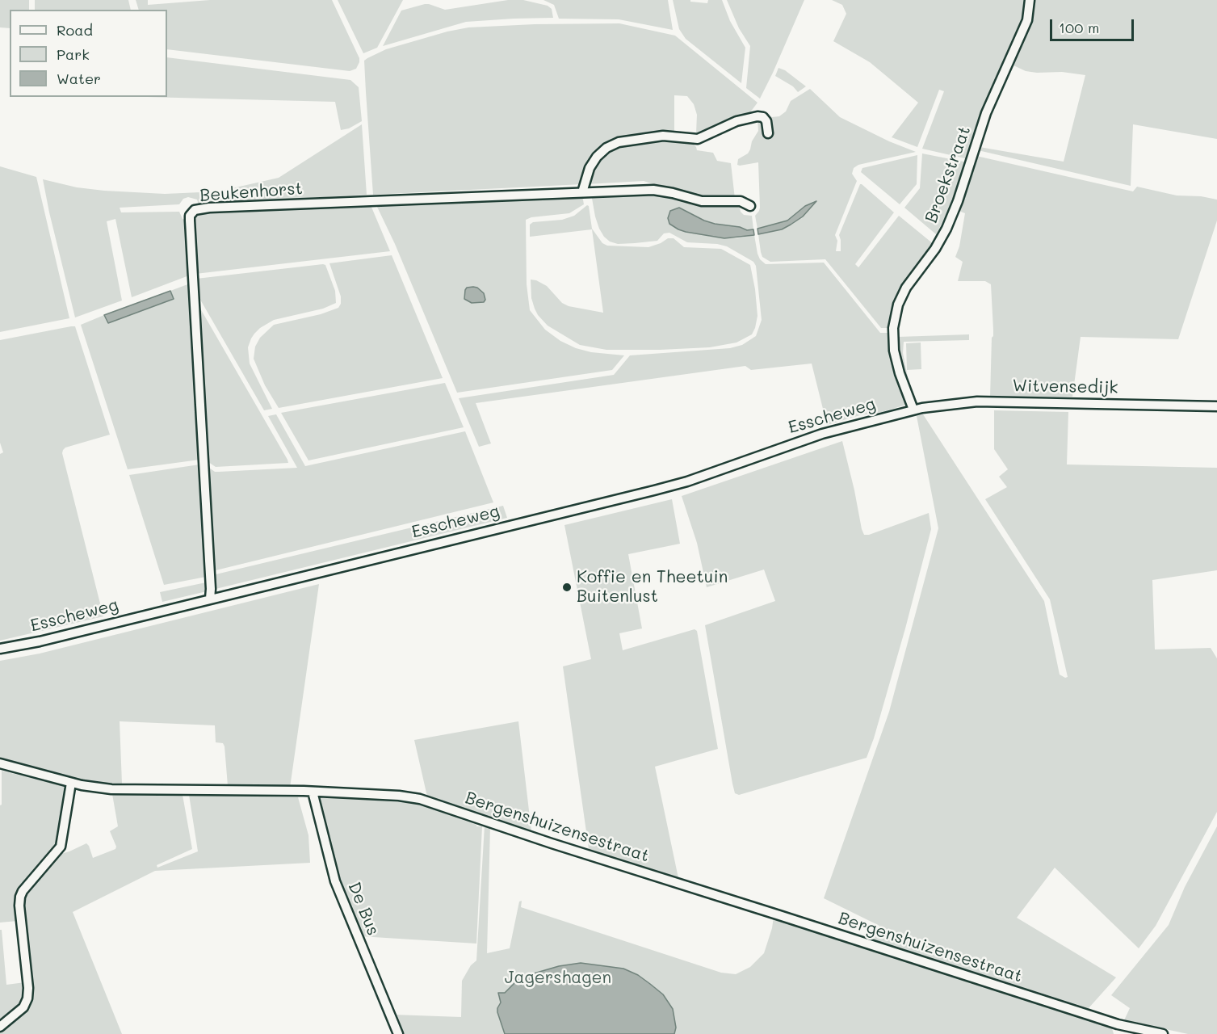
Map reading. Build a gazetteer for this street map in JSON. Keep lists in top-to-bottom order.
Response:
{
  "streets": {
    "street": [
      "Broekstraat",
      "Beukenhorst",
      "Witvensedijk",
      "Esscheweg",
      "Bergenshuizensestraat",
      "De Bus"
    ]
  },
  "crossings": [
    ["Broekstraat", "Witvensedijk"],
    ["Broekstraat", "Esscheweg"],
    ["Beukenhorst", "Esscheweg"],
    ["Witvensedijk", "Esscheweg"],
    ["Bergenshuizensestraat", "De Bus"]
  ],
  "parks": ["Jagershagen"],
  "places": ["Koffie en Theetuin Buitenlust"],
  "legend": ["Road", "Park", "Water"],
  "scale_bar": "100 m"
}
